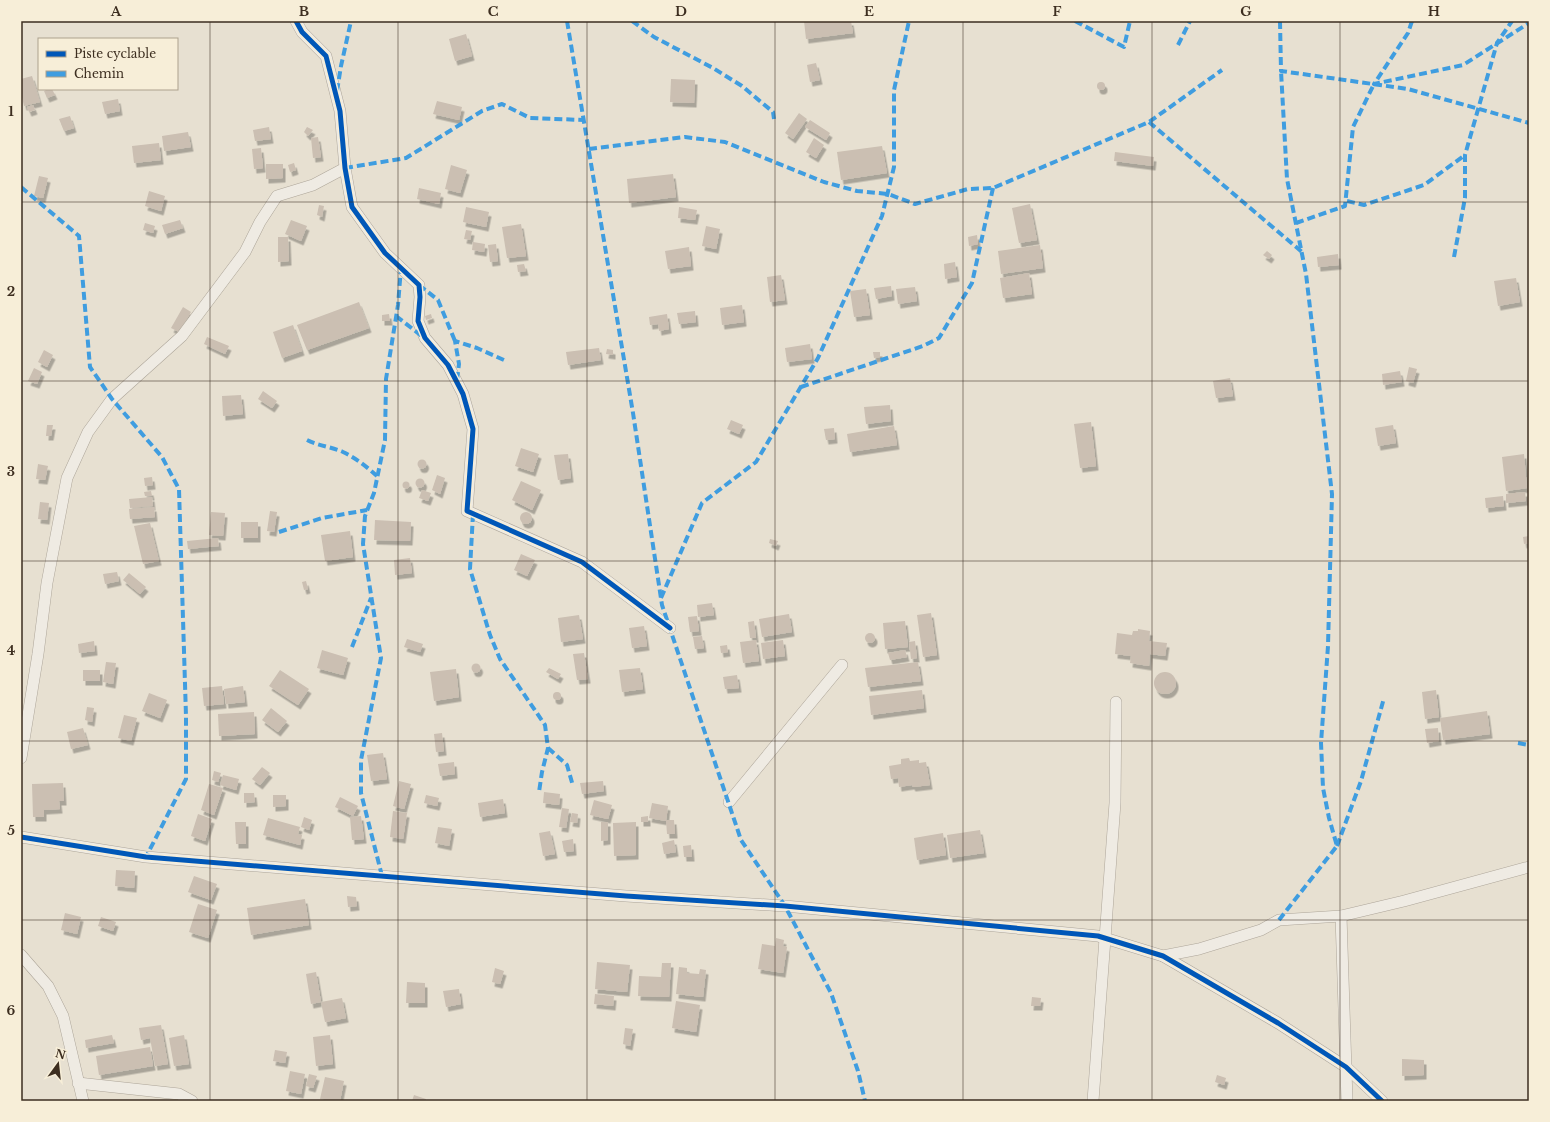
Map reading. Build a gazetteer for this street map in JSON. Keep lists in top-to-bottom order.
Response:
{
  "legend": ["Piste cyclable", "Chemin"],
  "north": "top",
  "grid": {
    "columns": [
      "A",
      "B",
      "C",
      "D",
      "E",
      "F",
      "G",
      "H"
    ],
    "rows": [
      "1",
      "2",
      "3",
      "4",
      "5",
      "6"
    ]
  }
}
